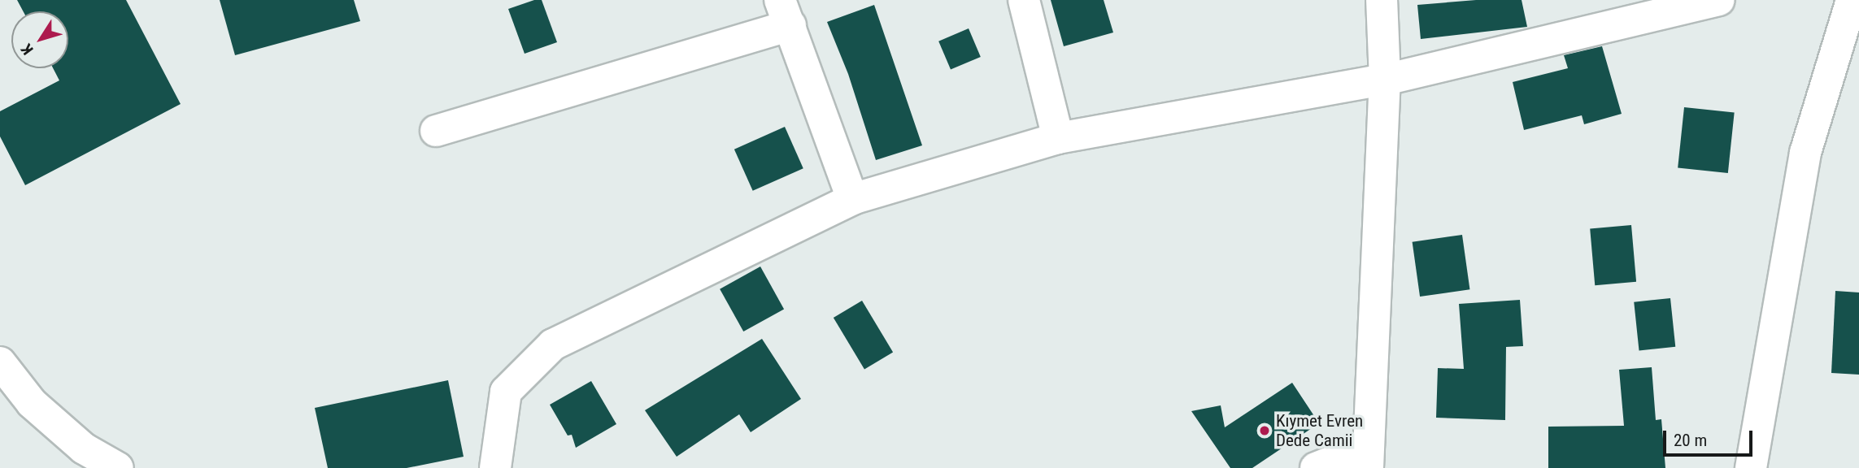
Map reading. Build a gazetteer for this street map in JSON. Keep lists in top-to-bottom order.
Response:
{
  "places": ["Kıymet Evren Dede Camii"],
  "scale_bar": "20 m",
  "north": "bottom left"
}
